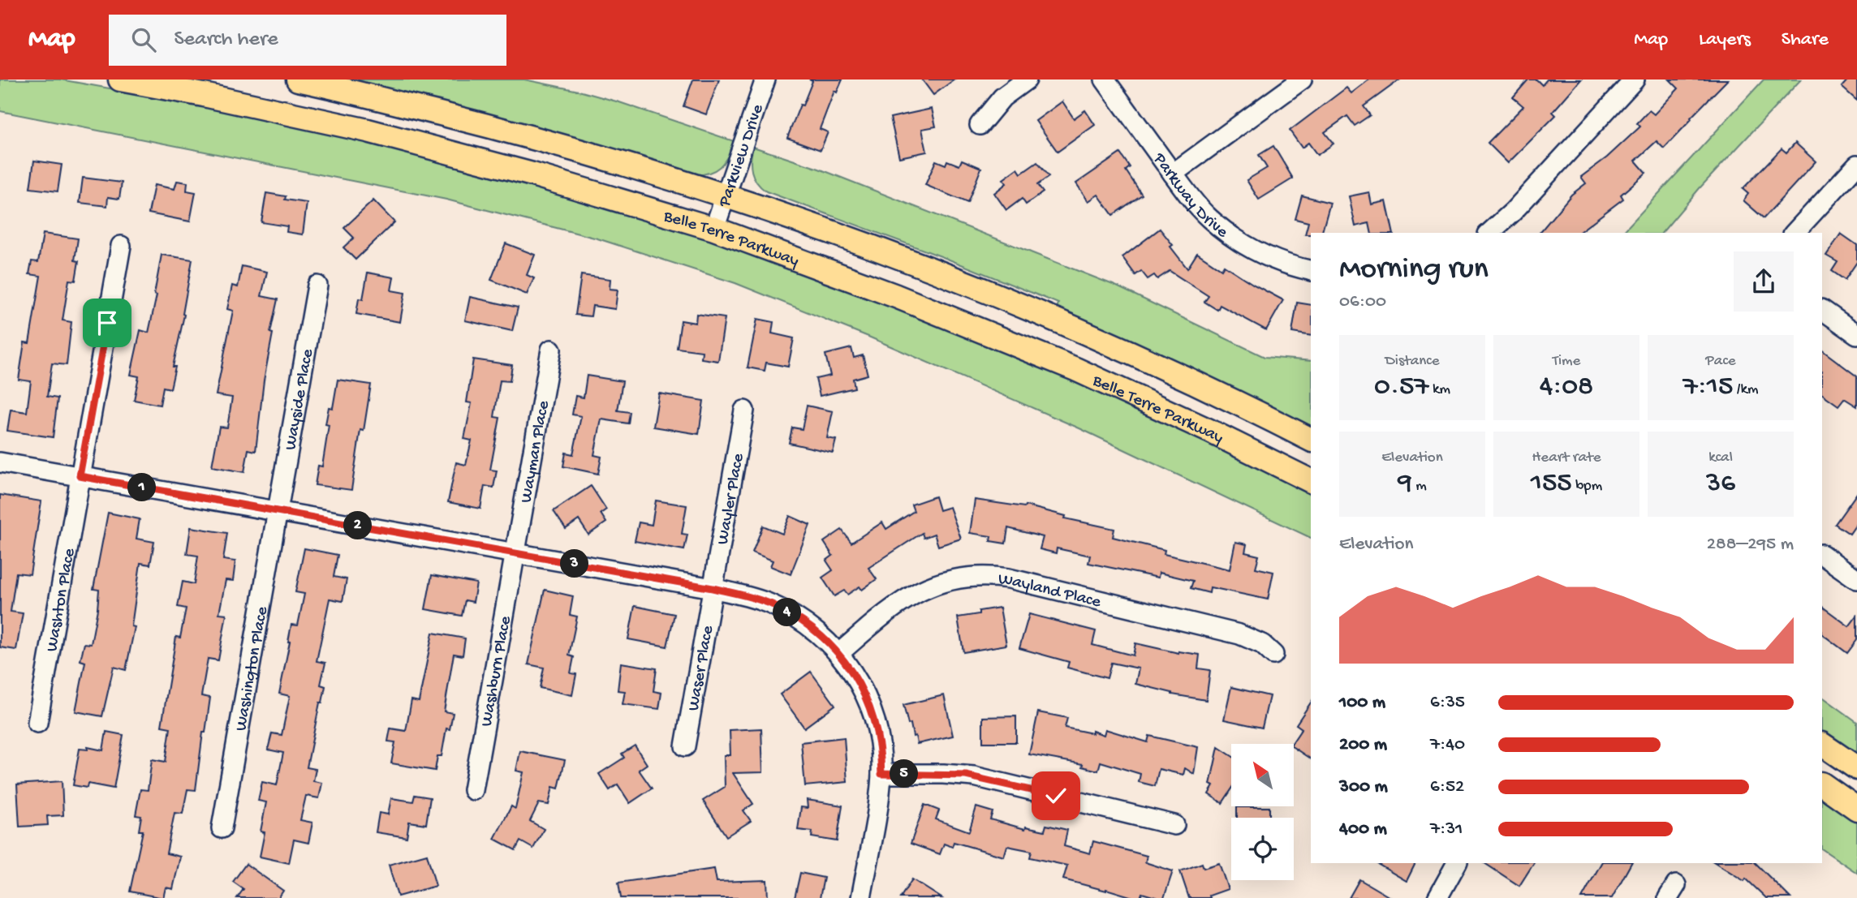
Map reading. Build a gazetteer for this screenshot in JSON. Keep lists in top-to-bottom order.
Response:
{
  "streets": {
    "main road": ["Belle Terre Parkway"],
    "street": [
      "Parkview Drive",
      "Parkway Drive",
      "Wayside Place",
      "Wayman Place",
      "Wayler Place",
      "Wayland Place",
      "Washton Place",
      "Waser Place",
      "Washington Place",
      "Washburn Place"
    ]
  },
  "crossings": [
    ["Parkview Drive", "Belle Terre Parkway"],
    ["Wayside Place", "Washington Place"],
    ["Wayman Place", "Washburn Place"],
    ["Wayler Place", "Waser Place"]
  ],
  "north": "top left",
  "page": {
    "header": "Map",
    "search": "Search here",
    "nav": ["Map", "Layers", "Share"],
    "heading": ["Morning run", "06:00"],
    "stats": [
      ["Distance", "0.57 km"],
      ["Time", "4:08"],
      ["Pace", "7:15 /km"],
      ["Elevation", "9 m"],
      ["Heart rate", "155 bpm"],
      ["kcal", "36"]
    ],
    "pins": [
      "1",
      "2",
      "3",
      "4",
      "5"
    ],
    "chart": ["Elevation", "288–295 m"],
    "list": [
      {
        "name": "100 m",
        "note": "6:35"
      },
      {
        "name": "200 m",
        "note": "7:40"
      },
      {
        "name": "300 m",
        "note": "6:52"
      },
      {
        "name": "400 m",
        "note": "7:31"
      }
    ]
  }
}
